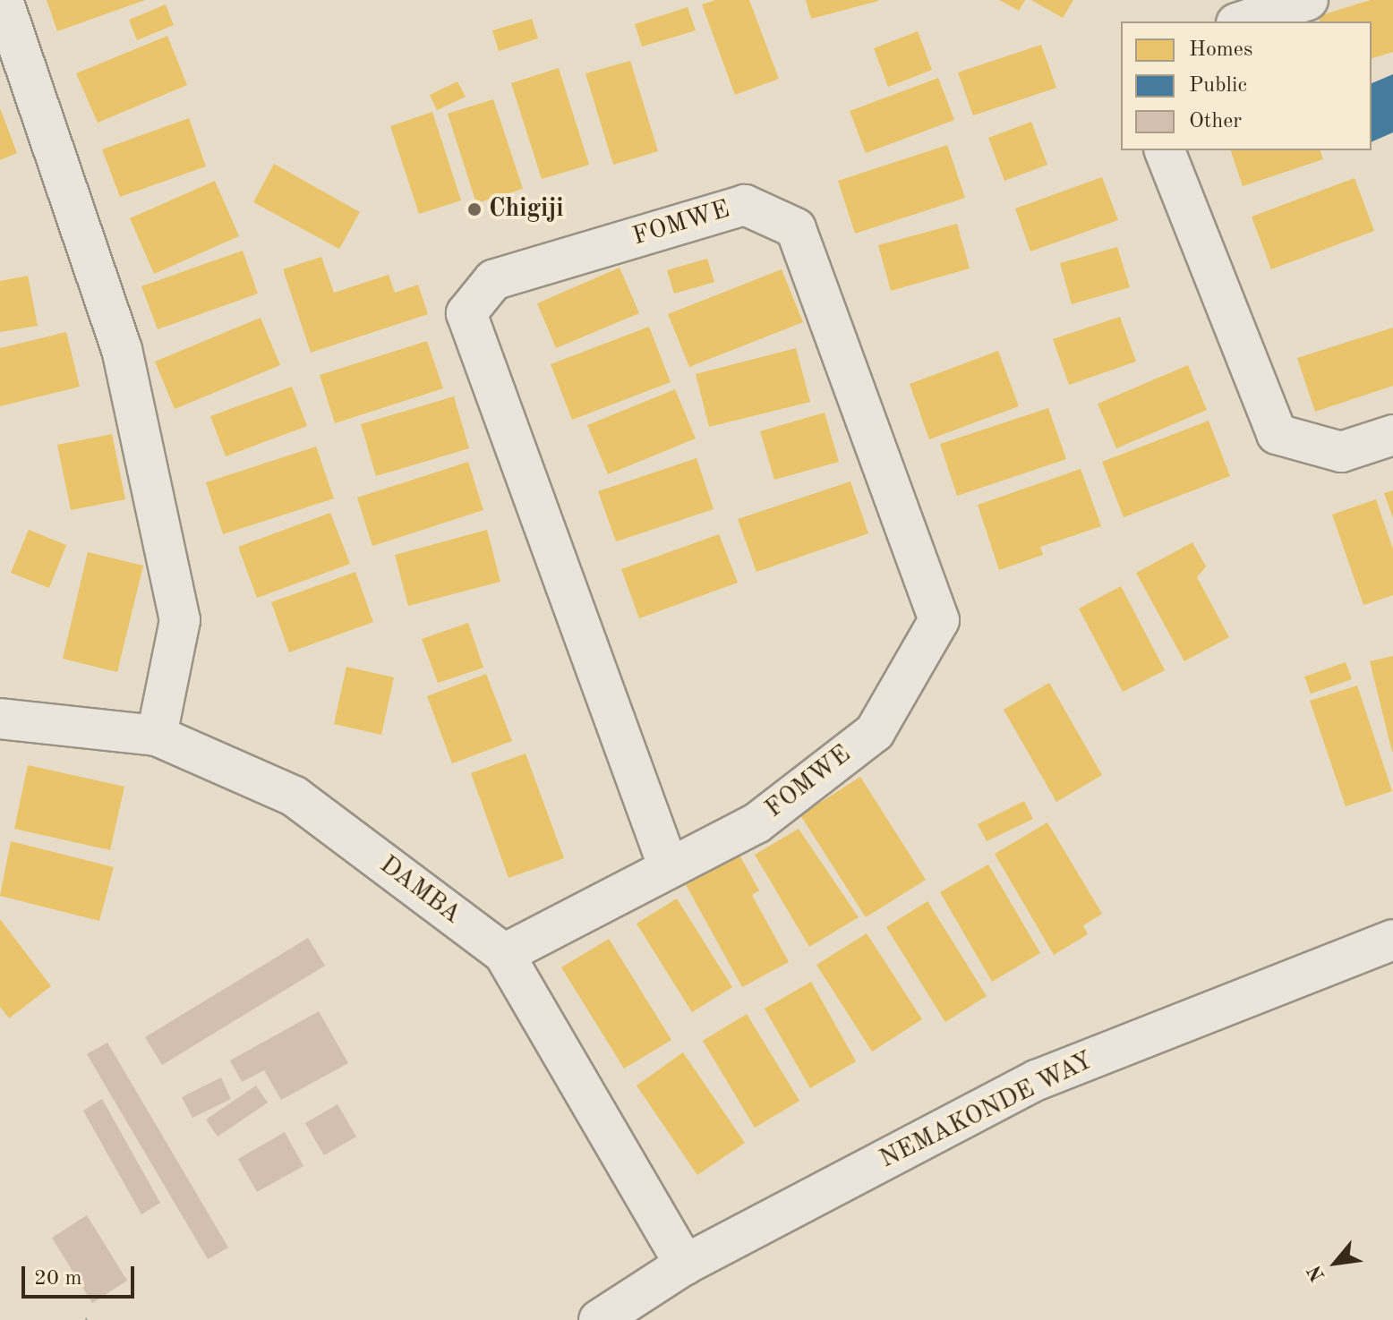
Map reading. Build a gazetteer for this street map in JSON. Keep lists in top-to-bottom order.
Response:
{
  "streets": {
    "street": ["FOMWE", "DAMBA", "NEMAKONDE WAY"]
  },
  "crossings": [
    ["FOMWE", "DAMBA"],
    ["DAMBA", "NEMAKONDE WAY"]
  ],
  "places": ["Chigiji"],
  "legend": ["Homes", "Public", "Other"],
  "scale_bar": "20 m",
  "north": "bottom left"
}
